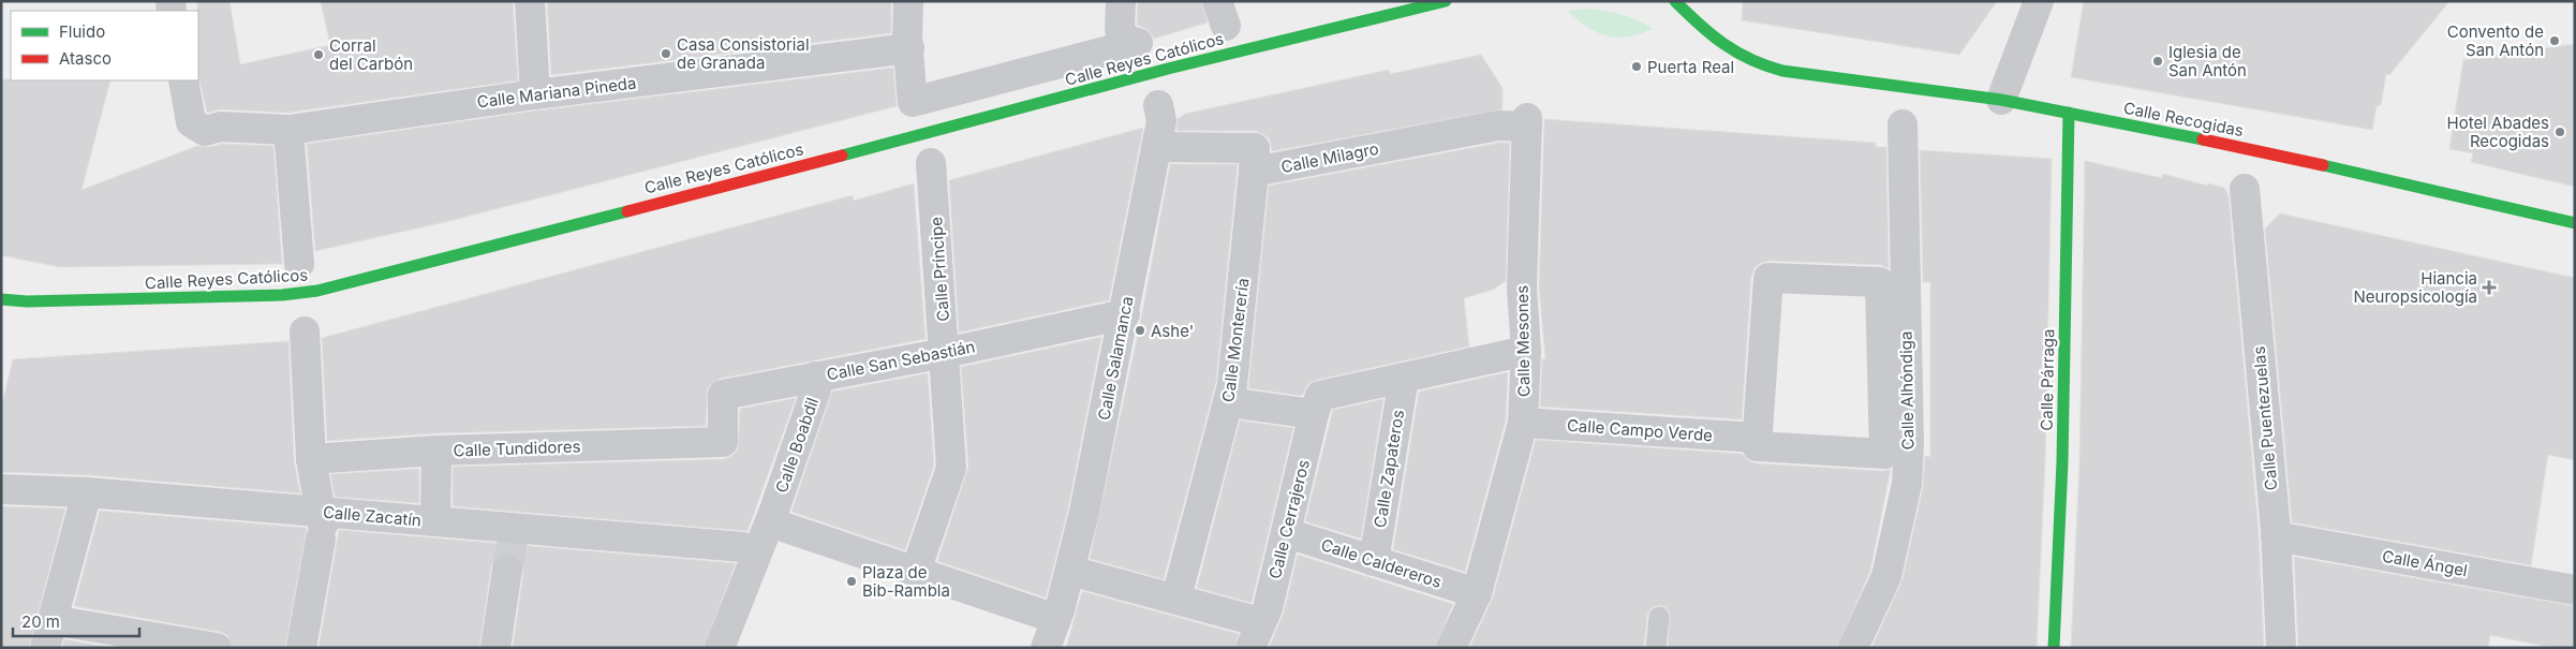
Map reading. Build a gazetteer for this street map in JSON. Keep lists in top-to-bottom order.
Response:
{
  "streets": {
    "main road": ["Calle Reyes Católicos", "Calle Recogidas", "Calle Párraga"],
    "street": [
      "Calle Mariana Pineda",
      "Calle Milagro",
      "Calle Príncipe",
      "Calle Monterería",
      "Calle Mesones",
      "Calle Salamanca",
      "Calle San Sebastián",
      "Calle Alhóndiga",
      "Calle Puentezuelas",
      "Calle Campo Verde",
      "Calle Boabdil",
      "Calle Tundidores",
      "Calle Zapateros",
      "Calle Zacatín",
      "Calle Cerrajeros",
      "Calle Caldereros",
      "Calle Ángel"
    ]
  },
  "crossings": [
    ["Calle Recogidas", "Calle Párraga"],
    ["Calle Milagro", "Calle Monterería"],
    ["Calle Milagro", "Calle Mesones"],
    ["Calle Príncipe", "Calle San Sebastián"],
    ["Calle Mesones", "Calle Campo Verde"],
    ["Calle Mesones", "Calle Caldereros"],
    ["Calle Salamanca", "Calle San Sebastián"],
    ["Calle San Sebastián", "Calle Boabdil"],
    ["Calle San Sebastián", "Calle Tundidores"],
    ["Calle Puentezuelas", "Calle Ángel"],
    ["Calle Zapateros", "Calle Caldereros"],
    ["Calle Cerrajeros", "Calle Caldereros"]
  ],
  "places": {
    "other": [
      "Convento de San Antón",
      "Casa Consistorial de Granada",
      "Corral del Carbón",
      "Iglesia de San Antón",
      "Puerta Real",
      "Hotel Abades Recogidas",
      "Ashe'",
      "Plaza de Bib-Rambla"
    ],
    "health": ["Hiancia Neuropsicología"]
  },
  "legend": ["Fluido", "Atasco"],
  "scale_bar": "20 m"
}
